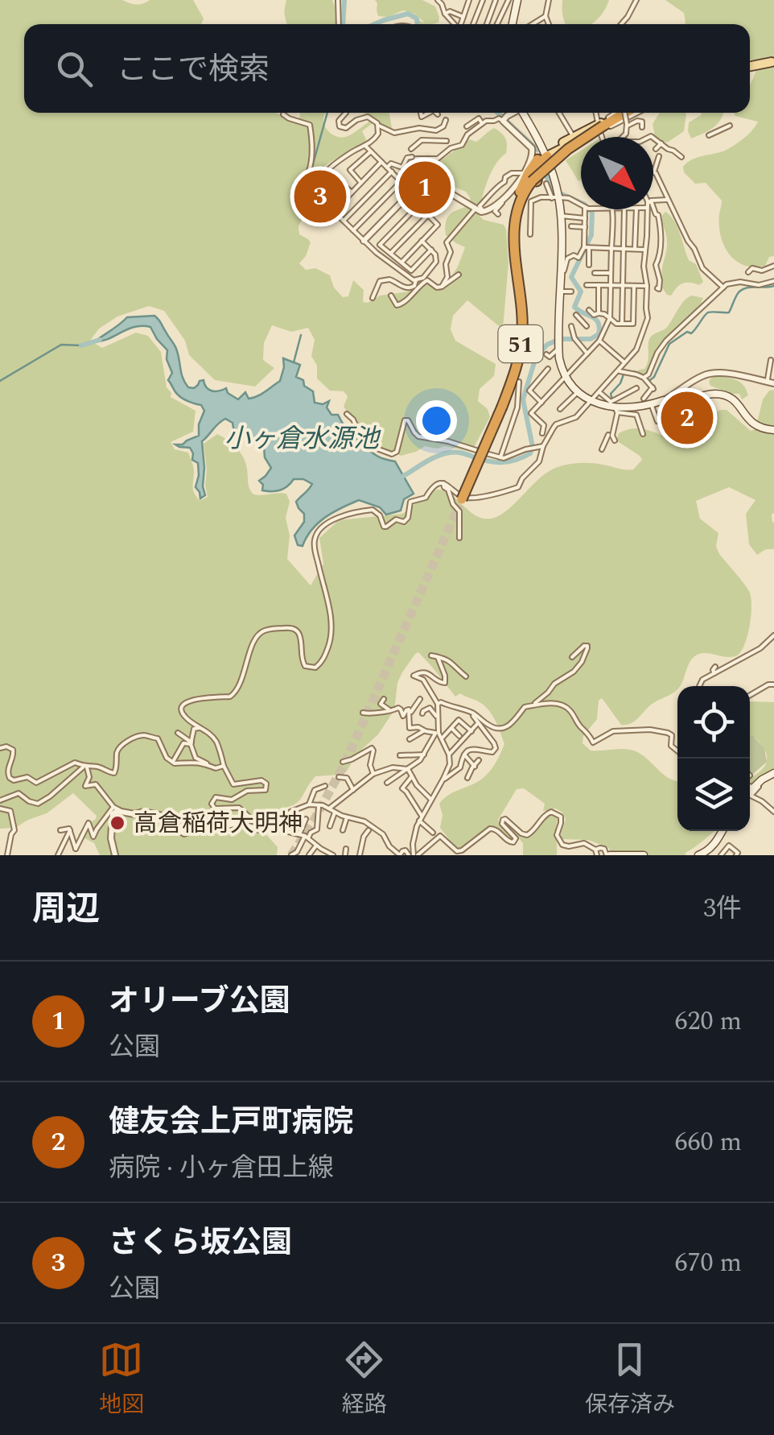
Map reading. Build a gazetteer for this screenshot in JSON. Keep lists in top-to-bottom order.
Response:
{
  "streets": {
    "highway": ["51"]
  },
  "water": ["小ヶ倉水源池"],
  "places": ["高倉稲荷大明神"],
  "north": "bottom right",
  "page": {
    "search": "ここで検索",
    "pins": ["1", "3", "2"],
    "heading": ["周辺", "3件"],
    "list": [
      {
        "mark": "1",
        "name": "オリーブ公園",
        "note": "公園",
        "value": "620 m"
      },
      {
        "mark": "2",
        "name": "健友会上戸町病院",
        "note": "病院 · 小ヶ倉田上線",
        "value": "660 m"
      },
      {
        "mark": "3",
        "name": "さくら坂公園",
        "note": "公園",
        "value": "670 m"
      }
    ],
    "nav": ["地図", "経路", "保存済み"]
  }
}
